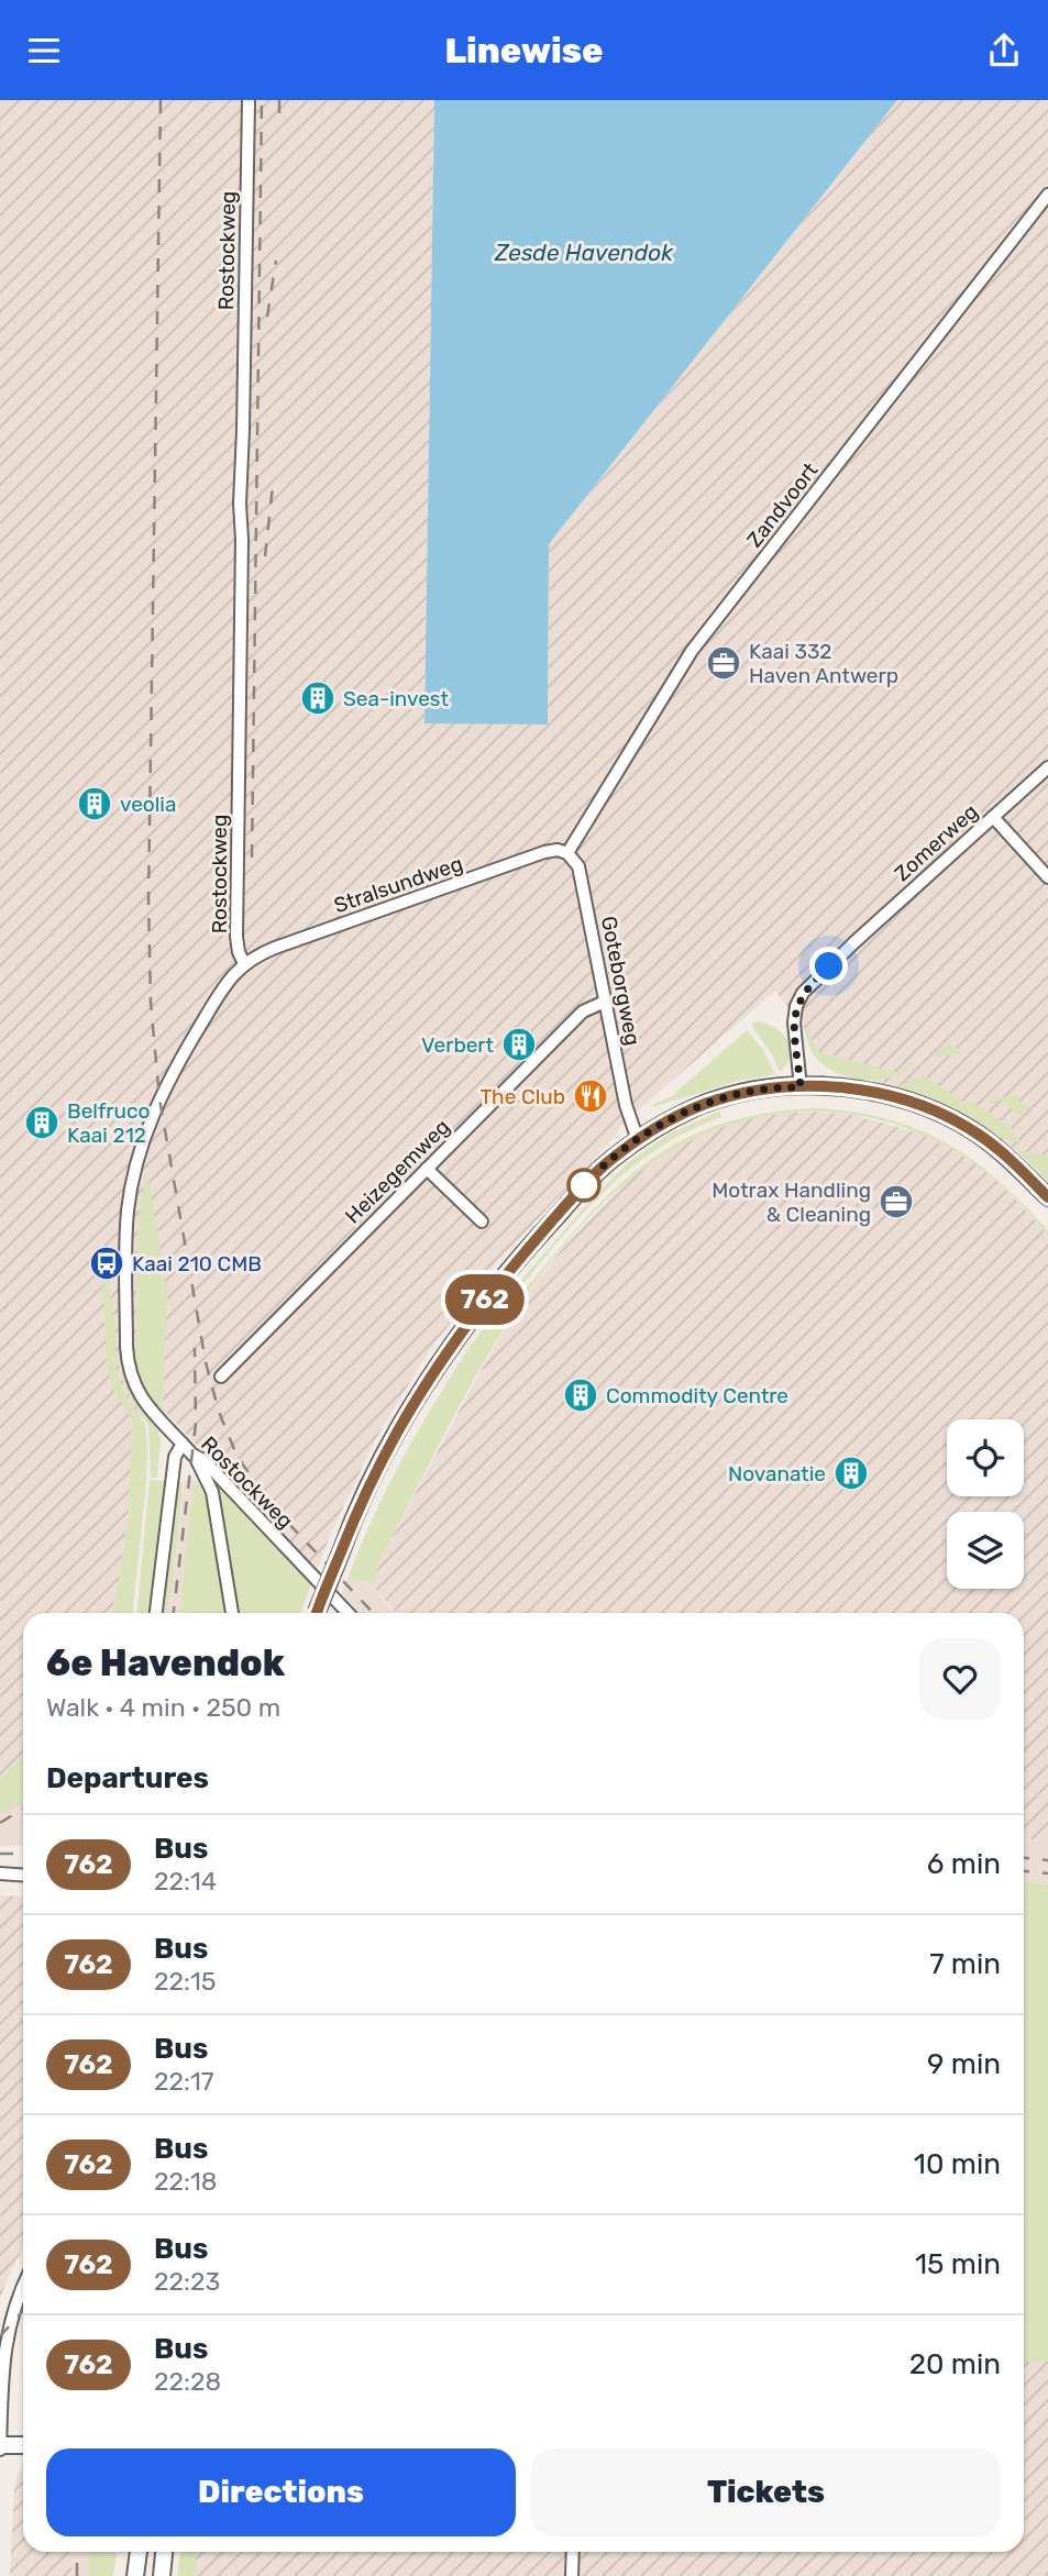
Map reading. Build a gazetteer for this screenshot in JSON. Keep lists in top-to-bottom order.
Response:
{
  "streets": {
    "street": [
      "Rostockweg",
      "Zandvoort",
      "Zomerweg",
      "Stralsundweg",
      "Goteborgweg",
      "Heizegemweg"
    ]
  },
  "crossings": [
    ["Rostockweg", "Stralsundweg"],
    ["Zandvoort", "Stralsundweg"],
    ["Zandvoort", "Goteborgweg"],
    ["Stralsundweg", "Goteborgweg"],
    ["Goteborgweg", "Heizegemweg"]
  ],
  "water": ["Zesde Havendok"],
  "places": {
    "office": ["Kaai 332 Haven Antwerp", "Motrax Handling & Cleaning"],
    "building": [
      "Sea-invest",
      "veolia",
      "Verbert",
      "Belfruco Kaai 212",
      "Commodity Centre",
      "Novanatie"
    ],
    "restaurant": ["The Club"],
    "bus stop": ["Kaai 210 CMB"]
  },
  "lines": ["bus line 762"],
  "page": {
    "header": "Linewise",
    "on_map": "762",
    "heading": [
      ["6e Havendok", "Walk · 4 min · 250 m"],
      "Departures"
    ],
    "list": [
      {
        "mark": "762",
        "name": "Bus",
        "note": "22:14",
        "value": "6 min"
      },
      {
        "mark": "762",
        "name": "Bus",
        "note": "22:15",
        "value": "7 min"
      },
      {
        "mark": "762",
        "name": "Bus",
        "note": "22:17",
        "value": "9 min"
      },
      {
        "mark": "762",
        "name": "Bus",
        "note": "22:18",
        "value": "10 min"
      },
      {
        "mark": "762",
        "name": "Bus",
        "note": "22:23",
        "value": "15 min"
      },
      {
        "mark": "762",
        "name": "Bus",
        "note": "22:28",
        "value": "20 min"
      }
    ],
    "buttons": ["Directions", "Tickets"]
  }
}
